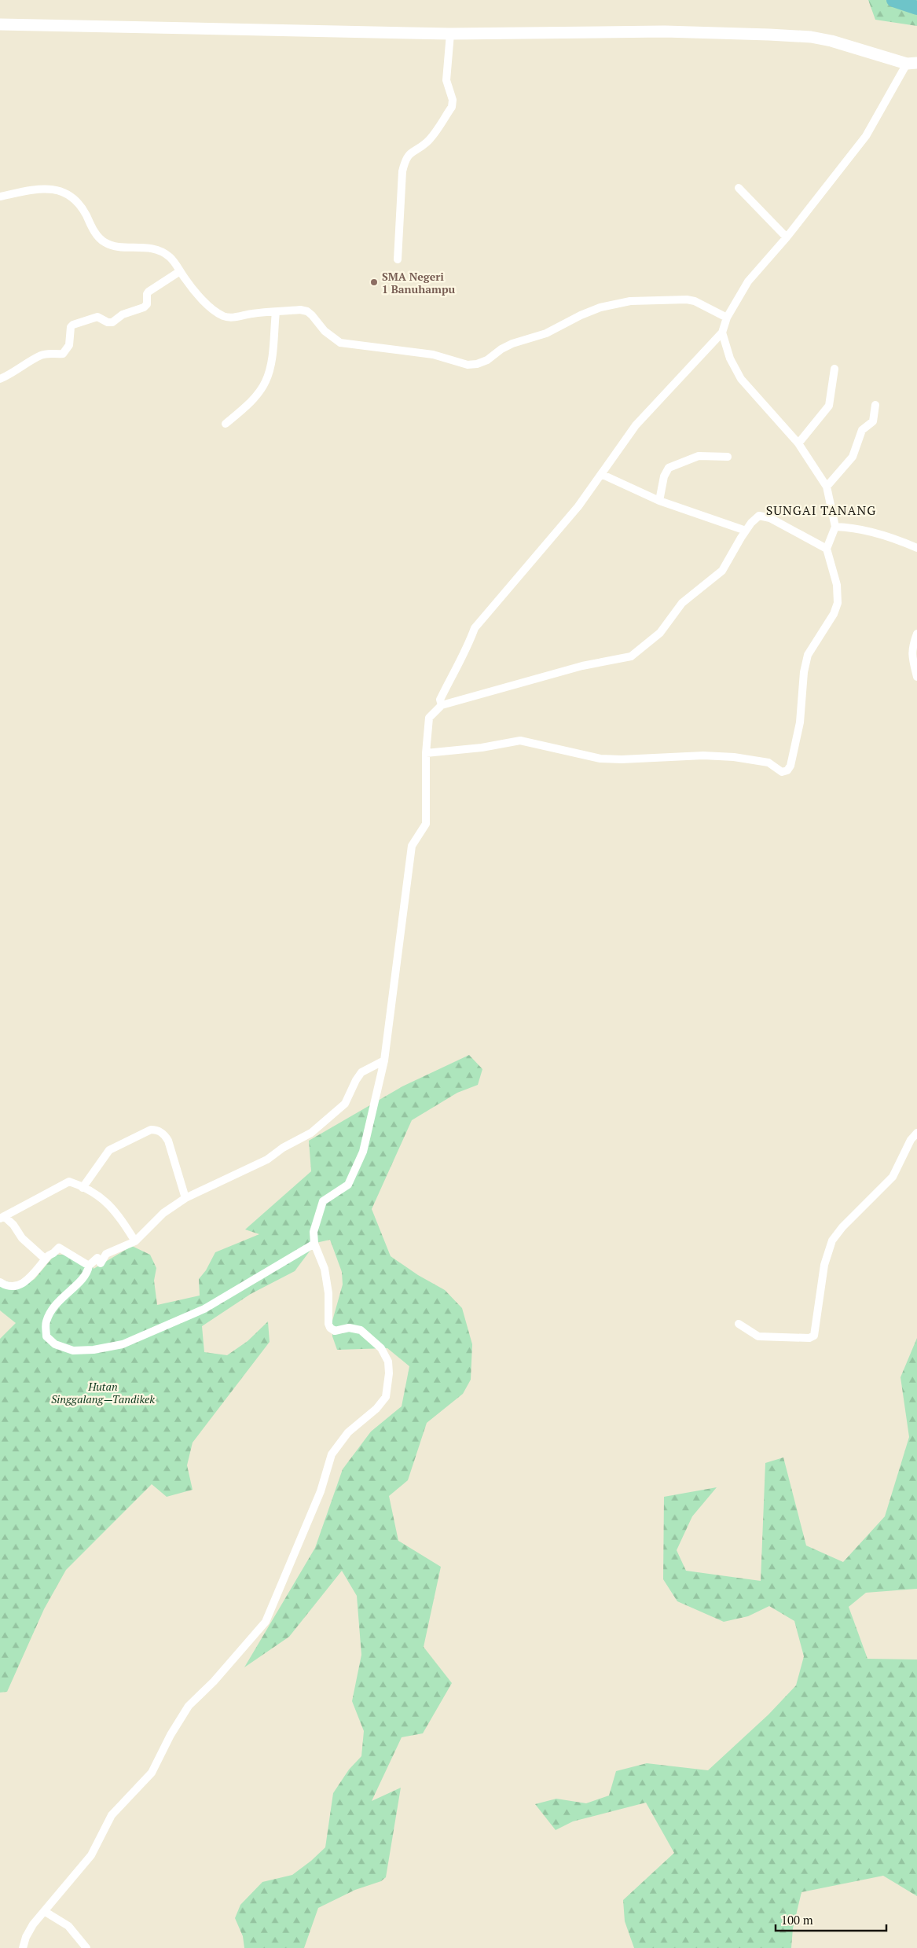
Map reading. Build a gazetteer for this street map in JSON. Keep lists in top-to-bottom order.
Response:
{
  "districts": ["SUNGAI TANANG"],
  "parks": ["Hutan Singgalang—Tandikek"],
  "places": ["SMA Negeri 1 Banuhampu"],
  "scale_bar": "100 m"
}
